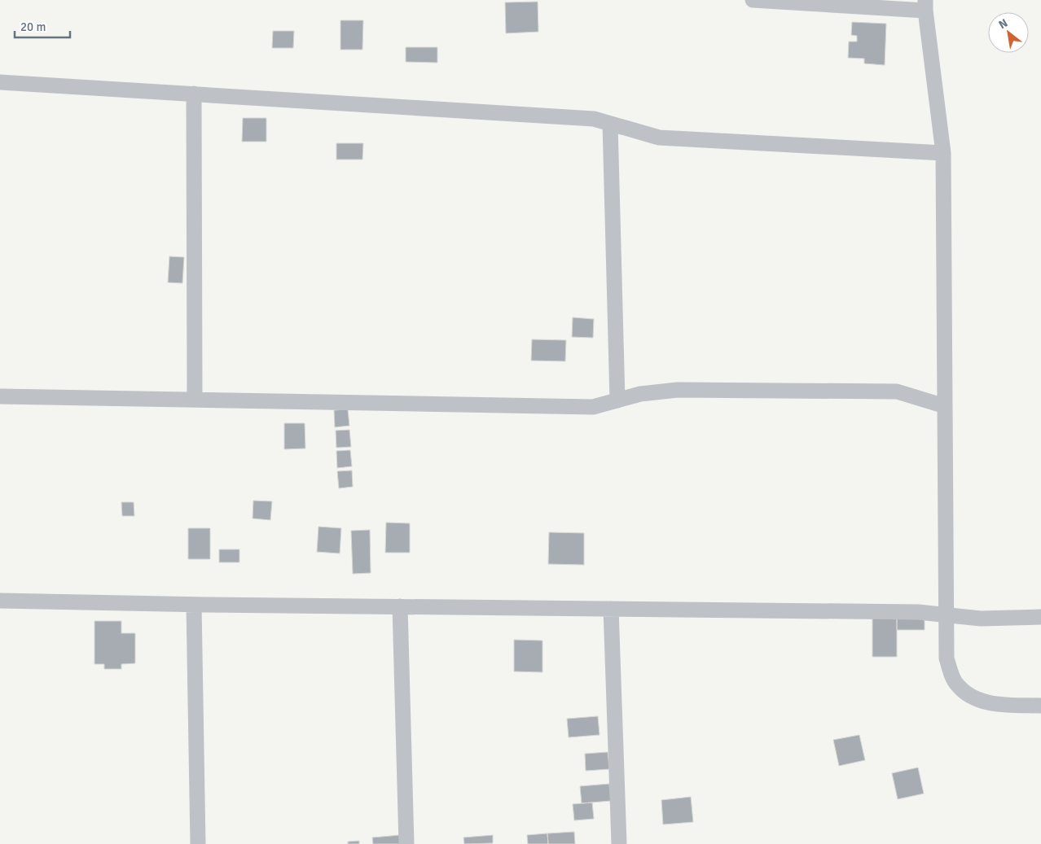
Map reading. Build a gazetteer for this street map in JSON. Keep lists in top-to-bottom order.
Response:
{
  "scale_bar": "20 m",
  "north": "top left"
}
